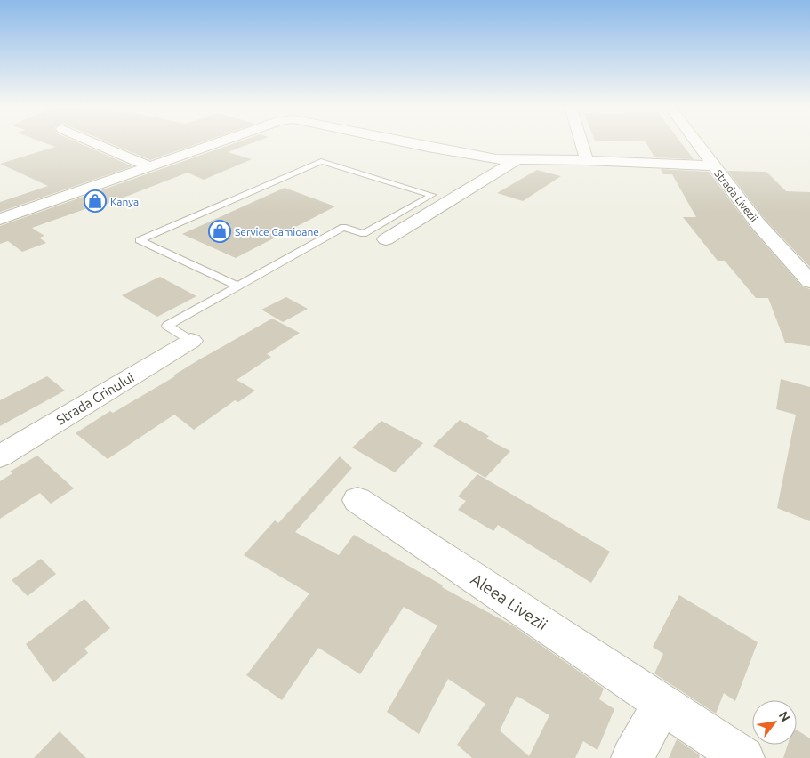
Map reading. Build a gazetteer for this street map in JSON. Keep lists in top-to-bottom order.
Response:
{
  "streets": {
    "street": ["Strada Livezii", "Strada Crinului", "Aleea Livezii"]
  },
  "places": {
    "shop": ["Kanya", "Service Camioane"]
  },
  "north": "top right"
}
